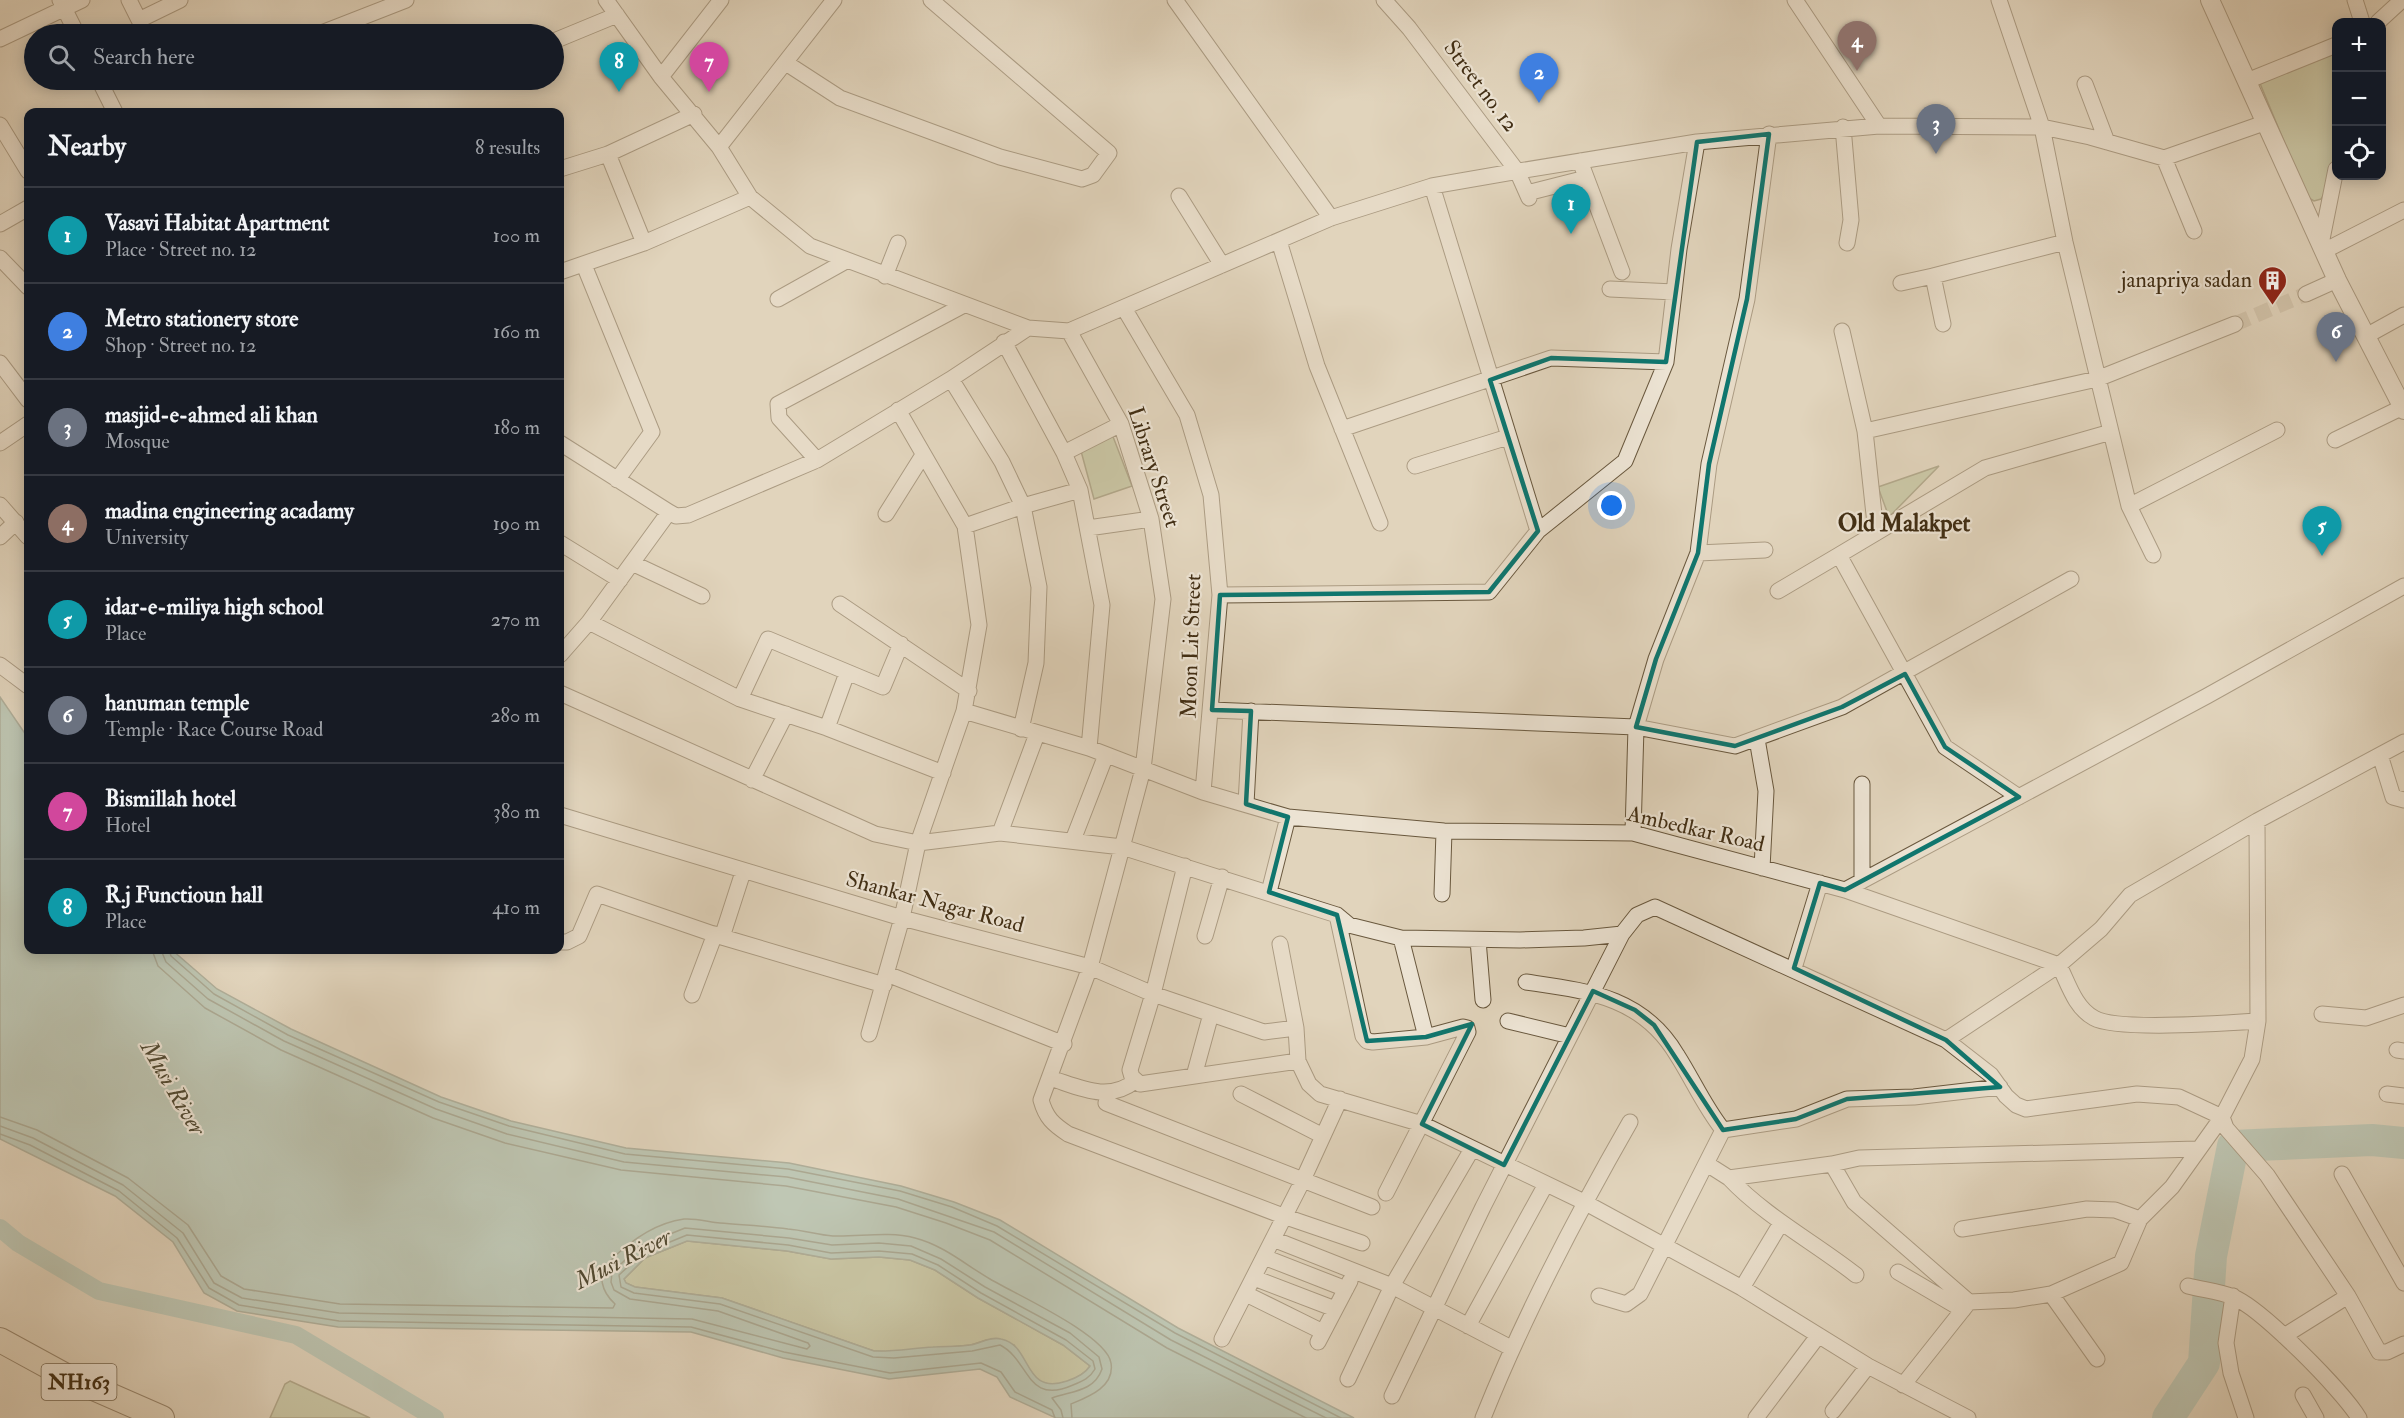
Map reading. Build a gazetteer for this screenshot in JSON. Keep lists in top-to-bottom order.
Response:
{
  "streets": {
    "highway": ["NH163"],
    "street": [
      "Street no. 12",
      "Library Street",
      "Moon Lit Street",
      "Ambedkar Road",
      "Shankar Nagar Road"
    ]
  },
  "crossings": [
    ["Library Street", "Ambedkar Road"],
    ["Library Street", "Shankar Nagar Road"],
    ["Moon Lit Street", "Ambedkar Road"]
  ],
  "districts": ["Old Malakpet"],
  "water": ["Musi River"],
  "places": {
    "building": ["janapriya sadan"]
  },
  "page": {
    "map_buttons": ["+", "−"],
    "pins": [
      "4",
      "7",
      "8",
      "2",
      "3",
      "1",
      "6",
      "5"
    ],
    "search": "Search here",
    "heading": ["Nearby", "8 results"],
    "list": [
      {
        "mark": "1",
        "name": "Vasavi Habitat Apartment",
        "note": "Place · Street no. 12",
        "value": "100 m"
      },
      {
        "mark": "2",
        "name": "Metro stationery store",
        "note": "Shop · Street no. 12",
        "value": "160 m"
      },
      {
        "mark": "3",
        "name": "masjid-e-ahmed ali khan",
        "note": "Mosque",
        "value": "180 m"
      },
      {
        "mark": "4",
        "name": "madina engineering acadamy",
        "note": "University",
        "value": "190 m"
      },
      {
        "mark": "5",
        "name": "idar-e-miliya high school",
        "note": "Place",
        "value": "270 m"
      },
      {
        "mark": "6",
        "name": "hanuman temple",
        "note": "Temple · Race Course Road",
        "value": "280 m"
      },
      {
        "mark": "7",
        "name": "Bismillah hotel",
        "note": "Hotel",
        "value": "380 m"
      },
      {
        "mark": "8",
        "name": "R.j Functioun hall",
        "note": "Place",
        "value": "410 m"
      }
    ]
  }
}
